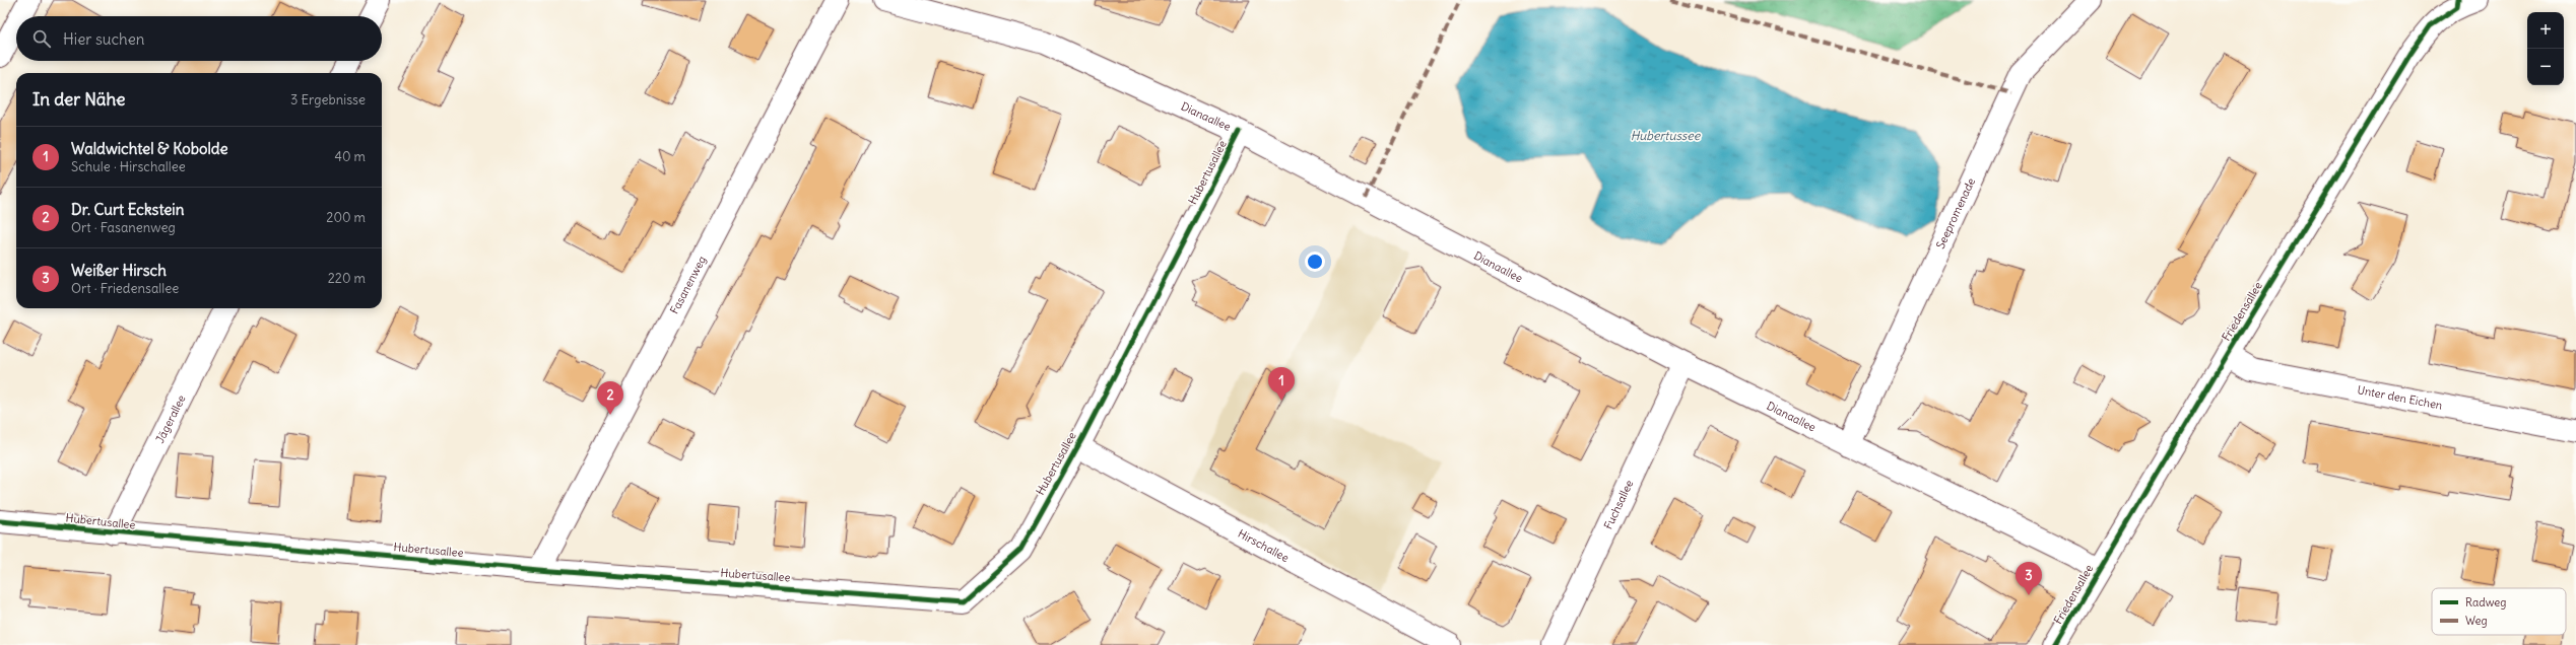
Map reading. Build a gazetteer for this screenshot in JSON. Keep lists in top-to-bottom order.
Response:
{
  "streets": {
    "street": [
      "Dianaallee",
      "Hubertusallee",
      "Seepromenade",
      "Fasanenweg",
      "Friedensallee",
      "Unter den Eichen",
      "Jägerallee",
      "Fuchsallee",
      "Hirschallee"
    ]
  },
  "crossings": [
    ["Dianaallee", "Hubertusallee"],
    ["Dianaallee", "Seepromenade"],
    ["Dianaallee", "Friedensallee"],
    ["Dianaallee", "Fuchsallee"],
    ["Hubertusallee", "Fasanenweg"],
    ["Hubertusallee", "Jägerallee"],
    ["Hubertusallee", "Hirschallee"],
    ["Friedensallee", "Unter den Eichen"]
  ],
  "water": ["Hubertussee"],
  "legend": ["Radweg", "Weg"],
  "page": {
    "map_buttons": ["+", "−"],
    "search": "Hier suchen",
    "heading": ["In der Nähe", "3 Ergebnisse"],
    "list": [
      {
        "mark": "1",
        "name": "Waldwichtel & Kobolde",
        "note": "Schule · Hirschallee",
        "value": "40 m"
      },
      {
        "mark": "2",
        "name": "Dr. Curt Eckstein",
        "note": "Ort · Fasanenweg",
        "value": "200 m"
      },
      {
        "mark": "3",
        "name": "Weißer Hirsch",
        "note": "Ort · Friedensallee",
        "value": "220 m"
      }
    ],
    "pins": ["1", "2", "3"]
  }
}
